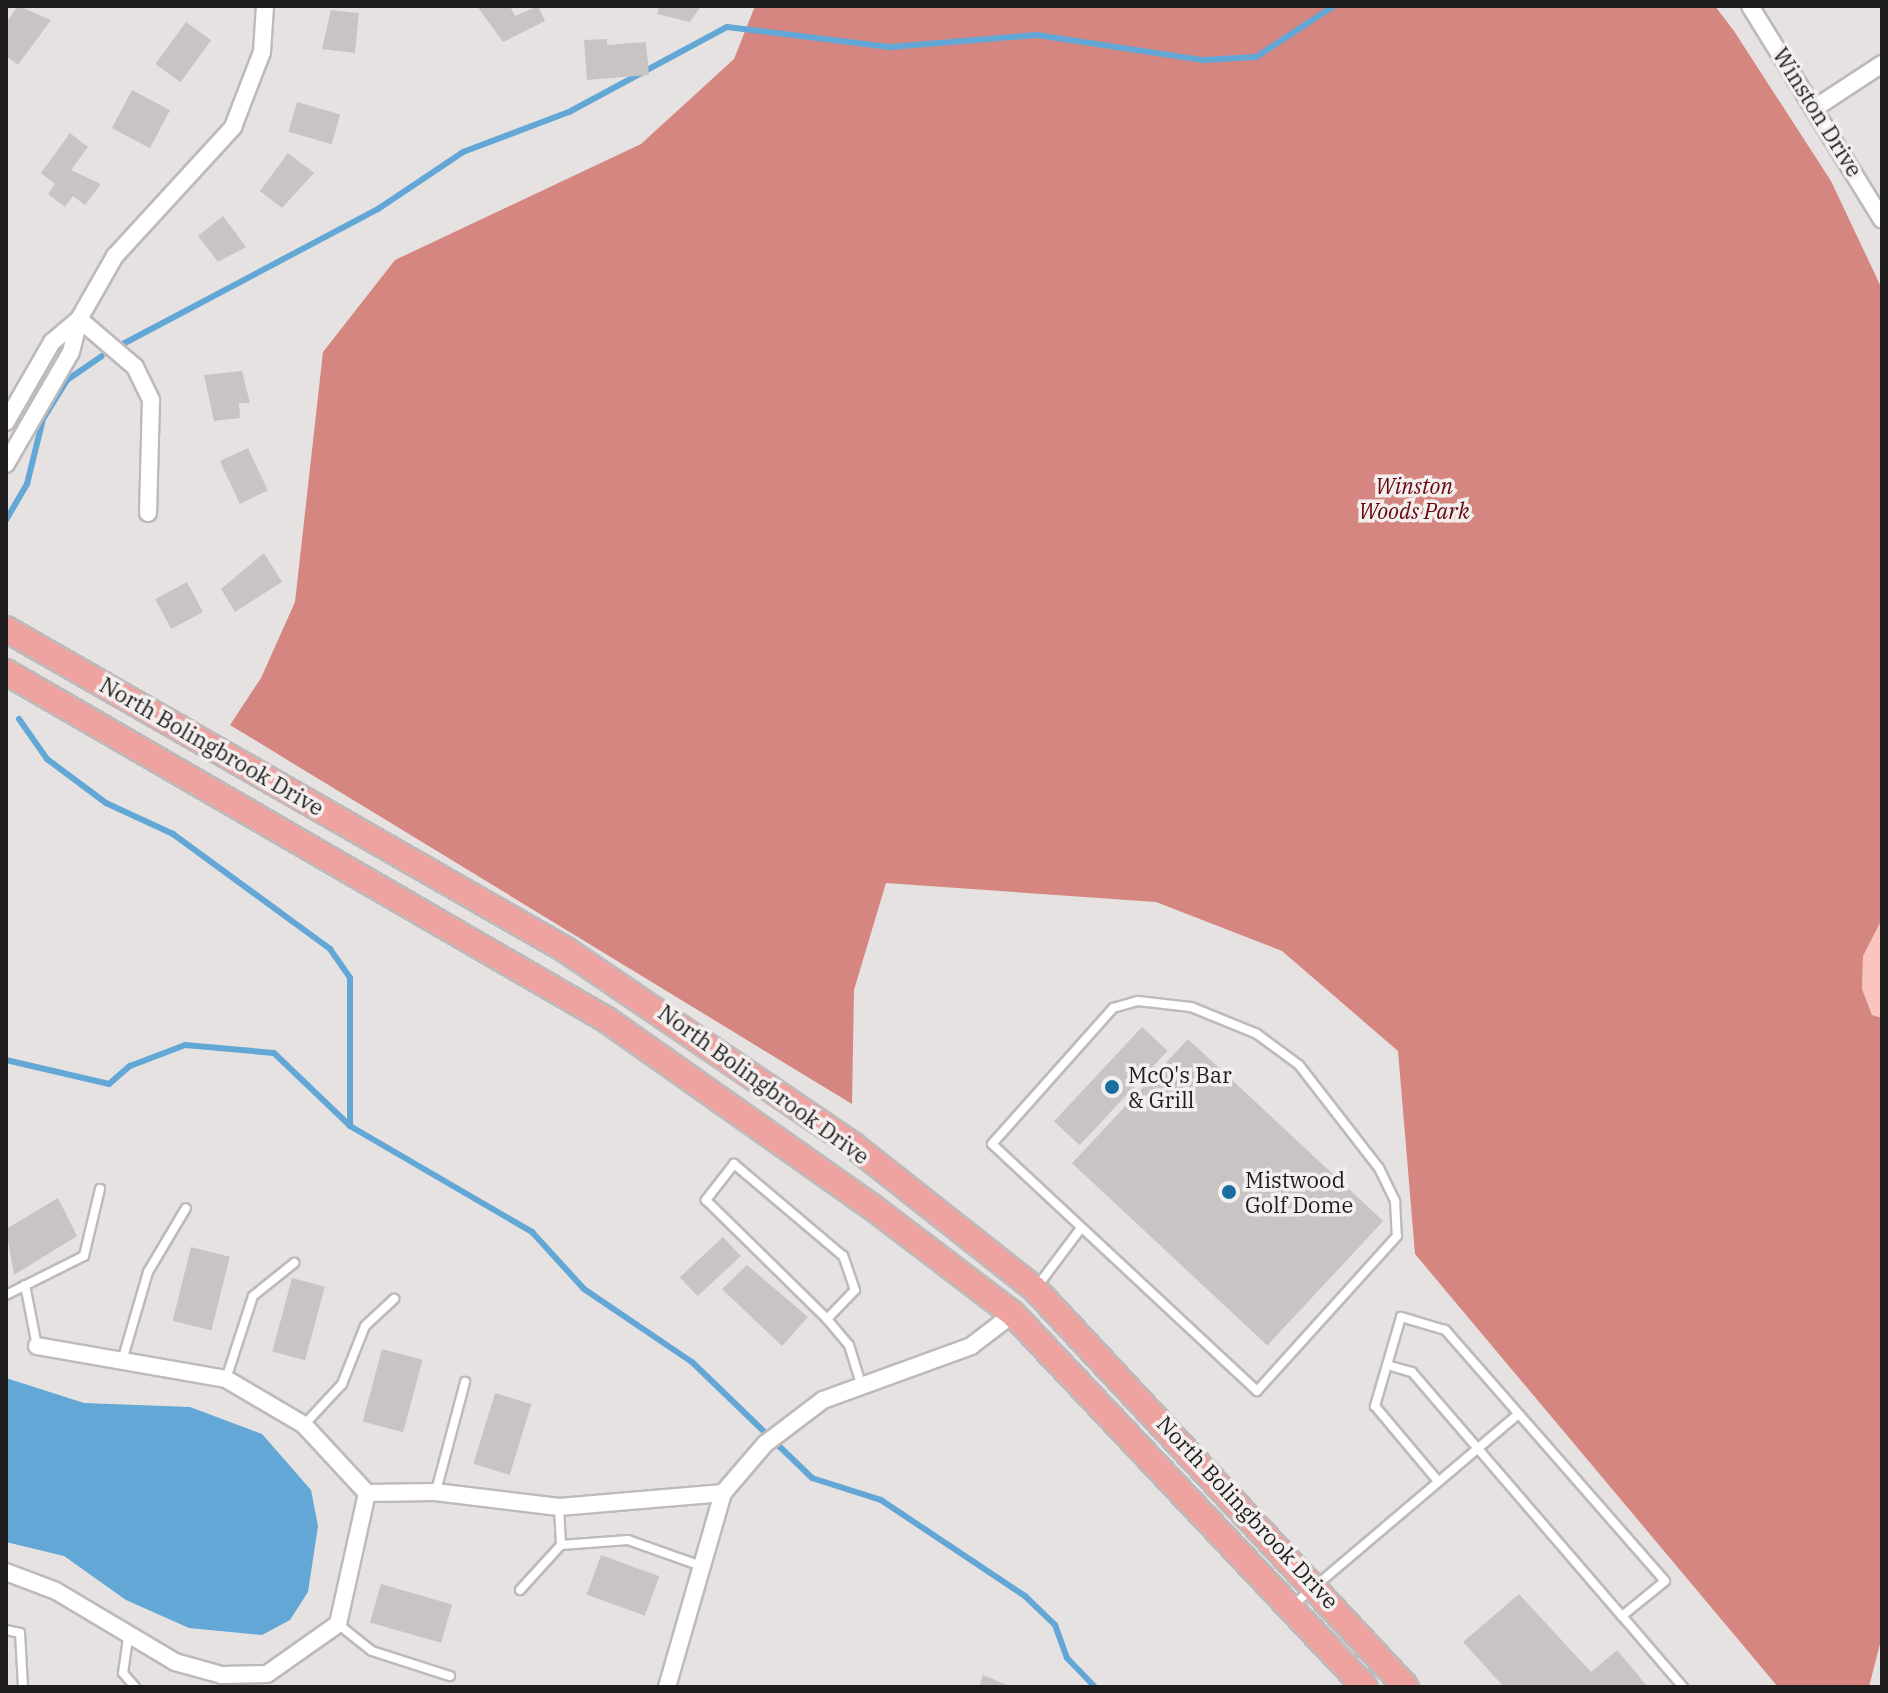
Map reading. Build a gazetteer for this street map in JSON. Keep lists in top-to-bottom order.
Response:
{
  "streets": {
    "main road": ["North Bolingbrook Drive"],
    "street": ["Winston Drive"]
  },
  "parks": ["Winston Woods Park"],
  "places": ["McQ's Bar & Grill", "Mistwood Golf Dome"]
}
